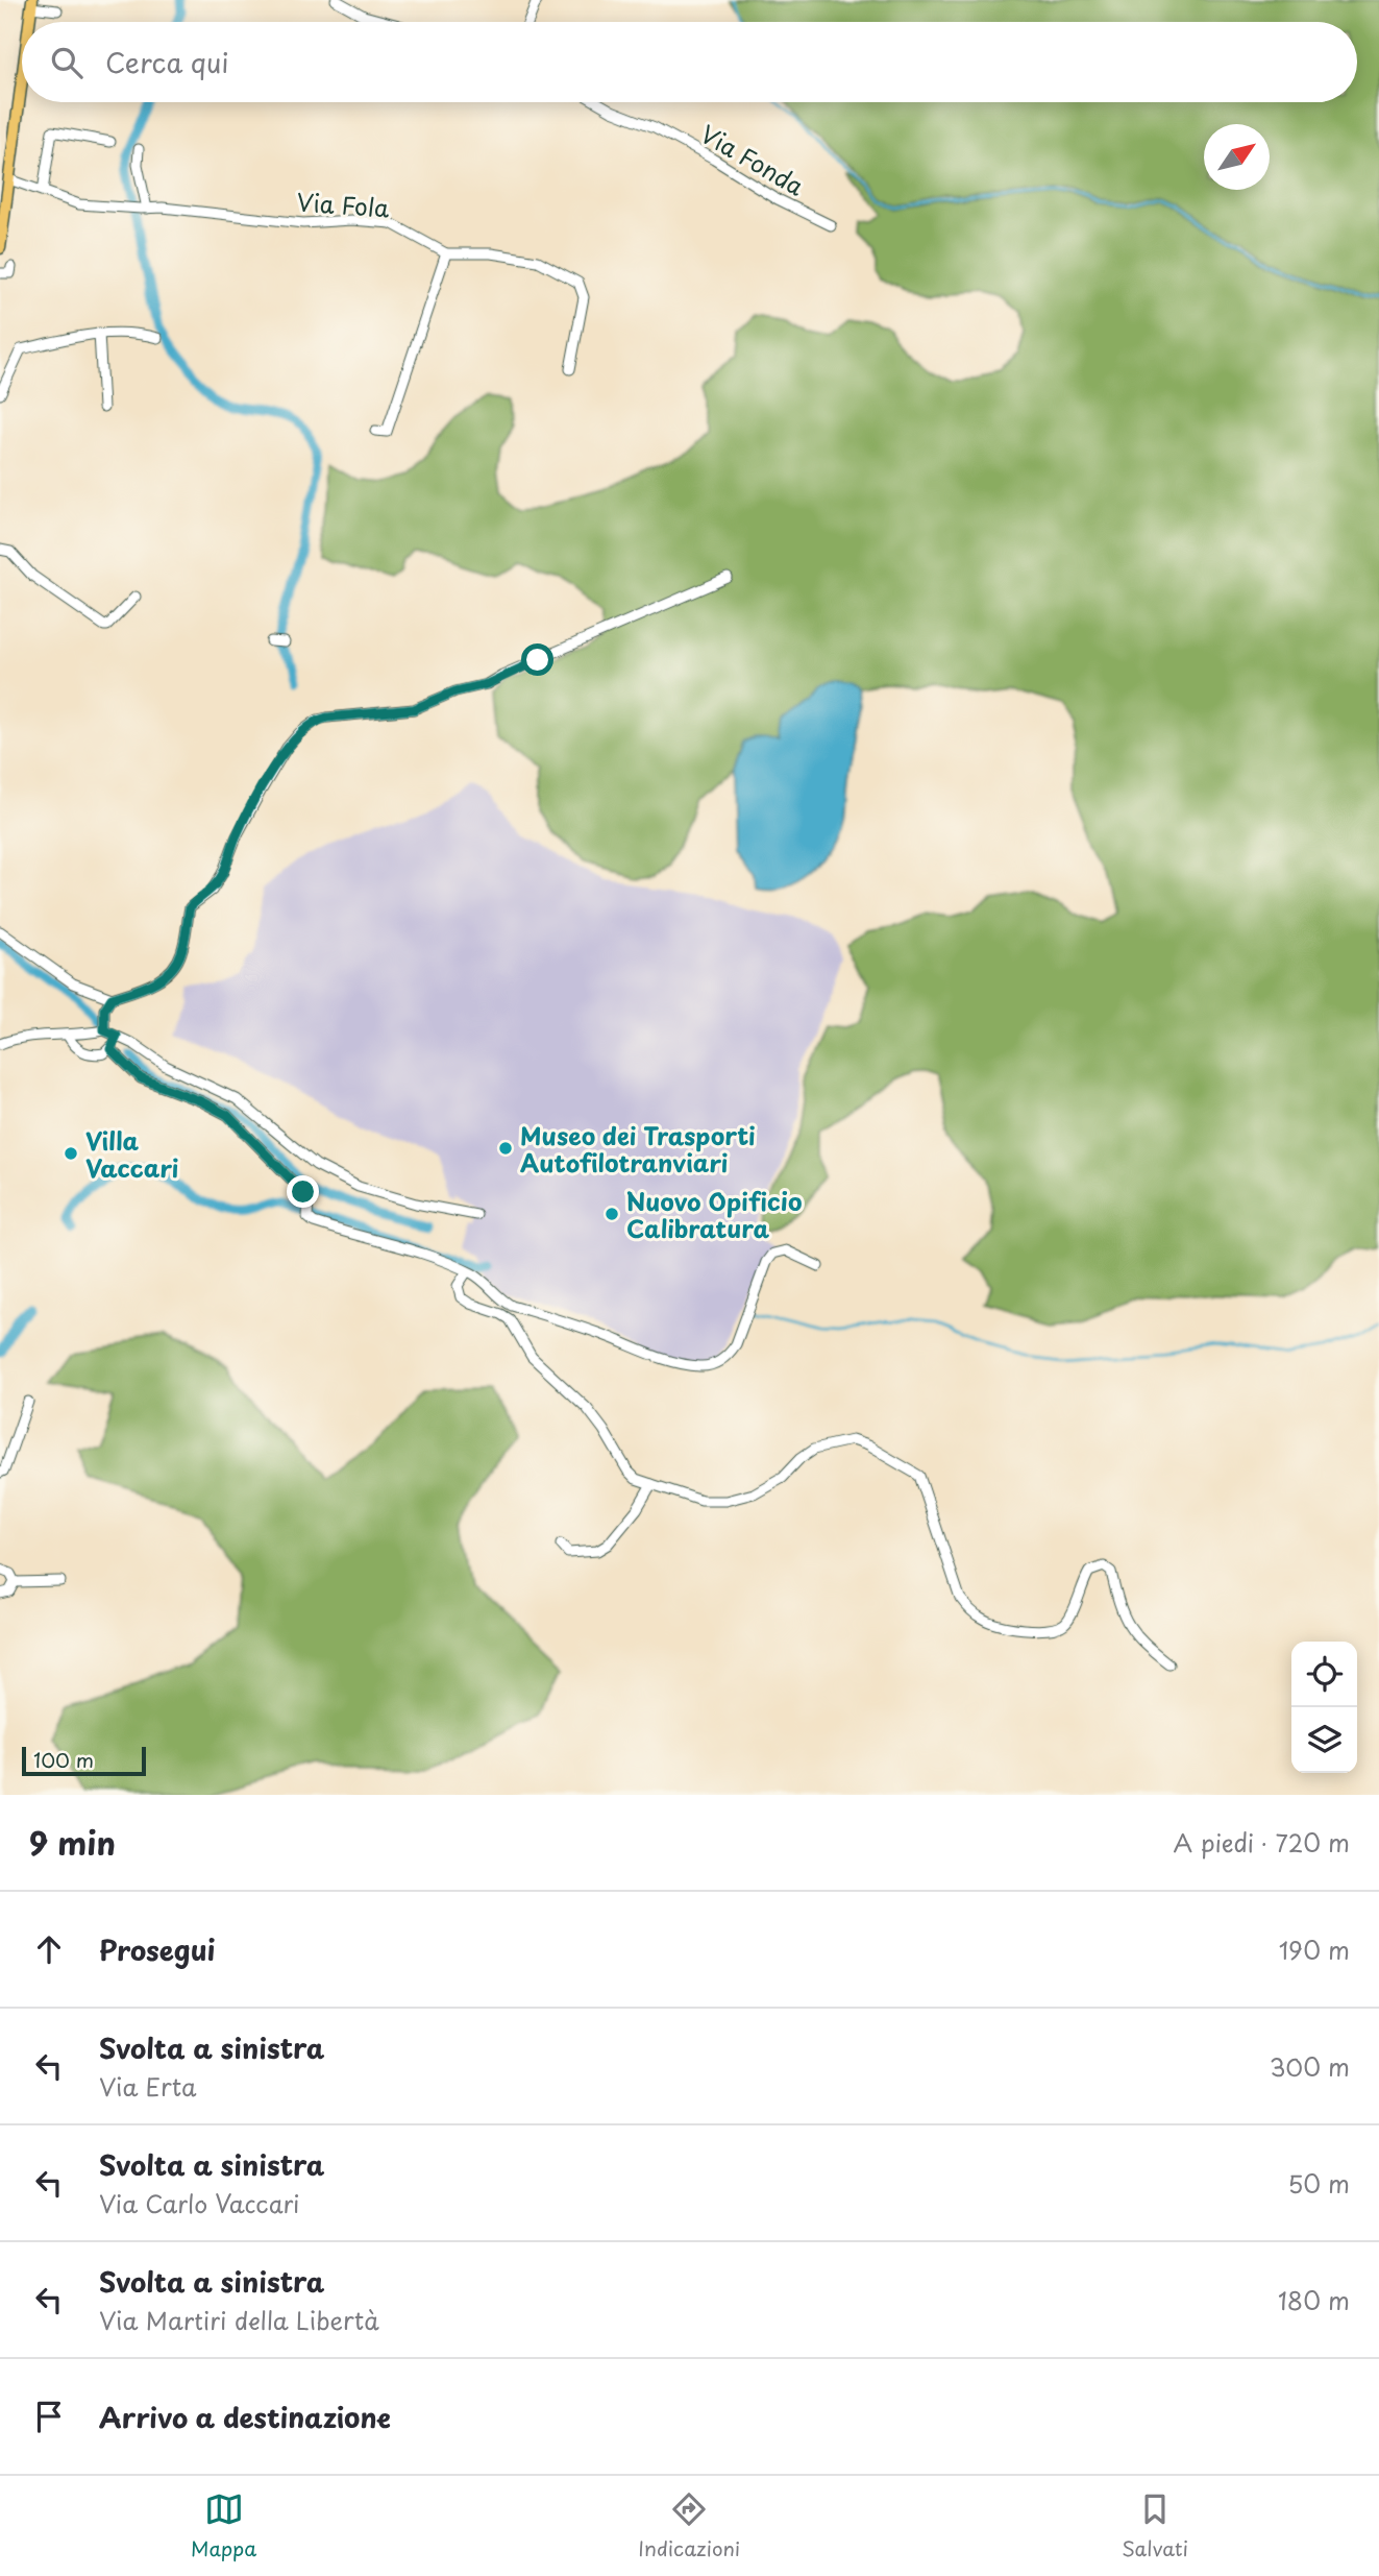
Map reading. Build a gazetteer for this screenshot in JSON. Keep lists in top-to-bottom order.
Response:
{
  "streets": {
    "street": ["Via Fonda", "Via Fola"]
  },
  "places": ["Museo dei Trasporti Autofilotranviari", "Villa Vaccari", "Nuovo Opificio Calibratura"],
  "scale_bar": "100 m",
  "north": "top right",
  "page": {
    "search": "Cerca qui",
    "scale": "100 m",
    "heading": ["9 min", "A piedi · 720 m"],
    "list": [
      ["Prosegui", "190 m"],
      ["Svolta a sinistra", "Via Erta", "300 m"],
      ["Svolta a sinistra", "Via Carlo Vaccari", "50 m"],
      ["Svolta a sinistra", "Via Martiri della Libertà", "180 m"],
      "Arrivo a destinazione"
    ],
    "nav": ["Mappa", "Indicazioni", "Salvati"]
  }
}
